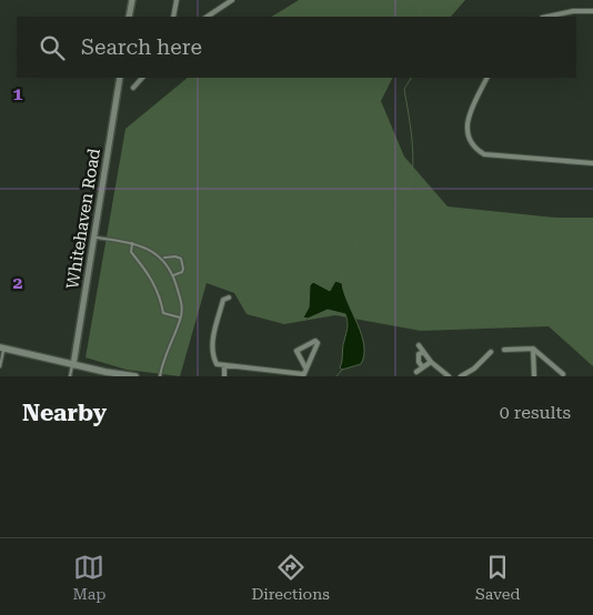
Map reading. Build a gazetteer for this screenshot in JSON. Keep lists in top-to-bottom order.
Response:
{
  "streets": {
    "street": ["Whitehaven Road"]
  },
  "page": {
    "search": "Search here",
    "heading": ["Nearby", "0 results"],
    "nav": ["Map", "Directions", "Saved"]
  },
  "grid": {
    "rows": ["1", "2"]
  }
}
